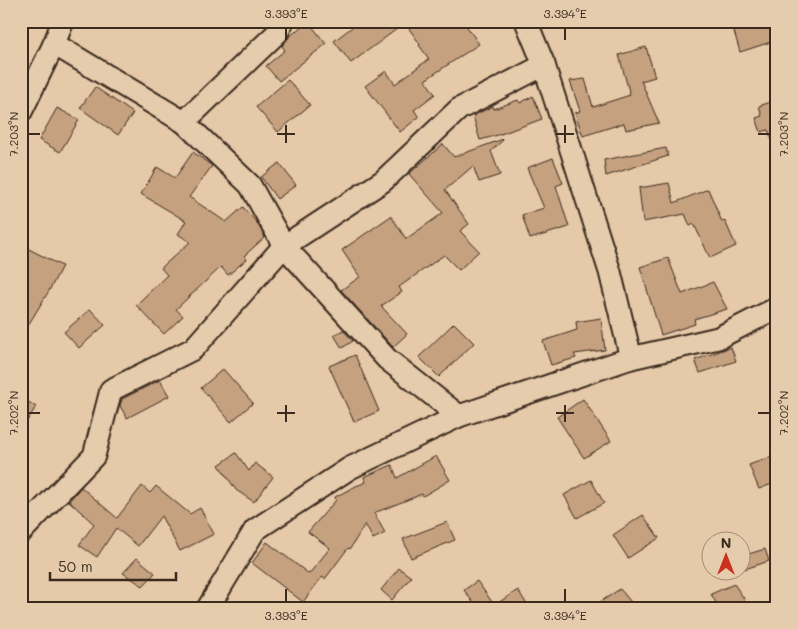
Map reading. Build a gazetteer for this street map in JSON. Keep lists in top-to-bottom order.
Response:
{
  "scale_bar": "50 m",
  "north": "top",
  "coordinates": [
    "3.393°E",
    "3.394°E",
    "7.203°N",
    "7.202°N"
  ]
}
